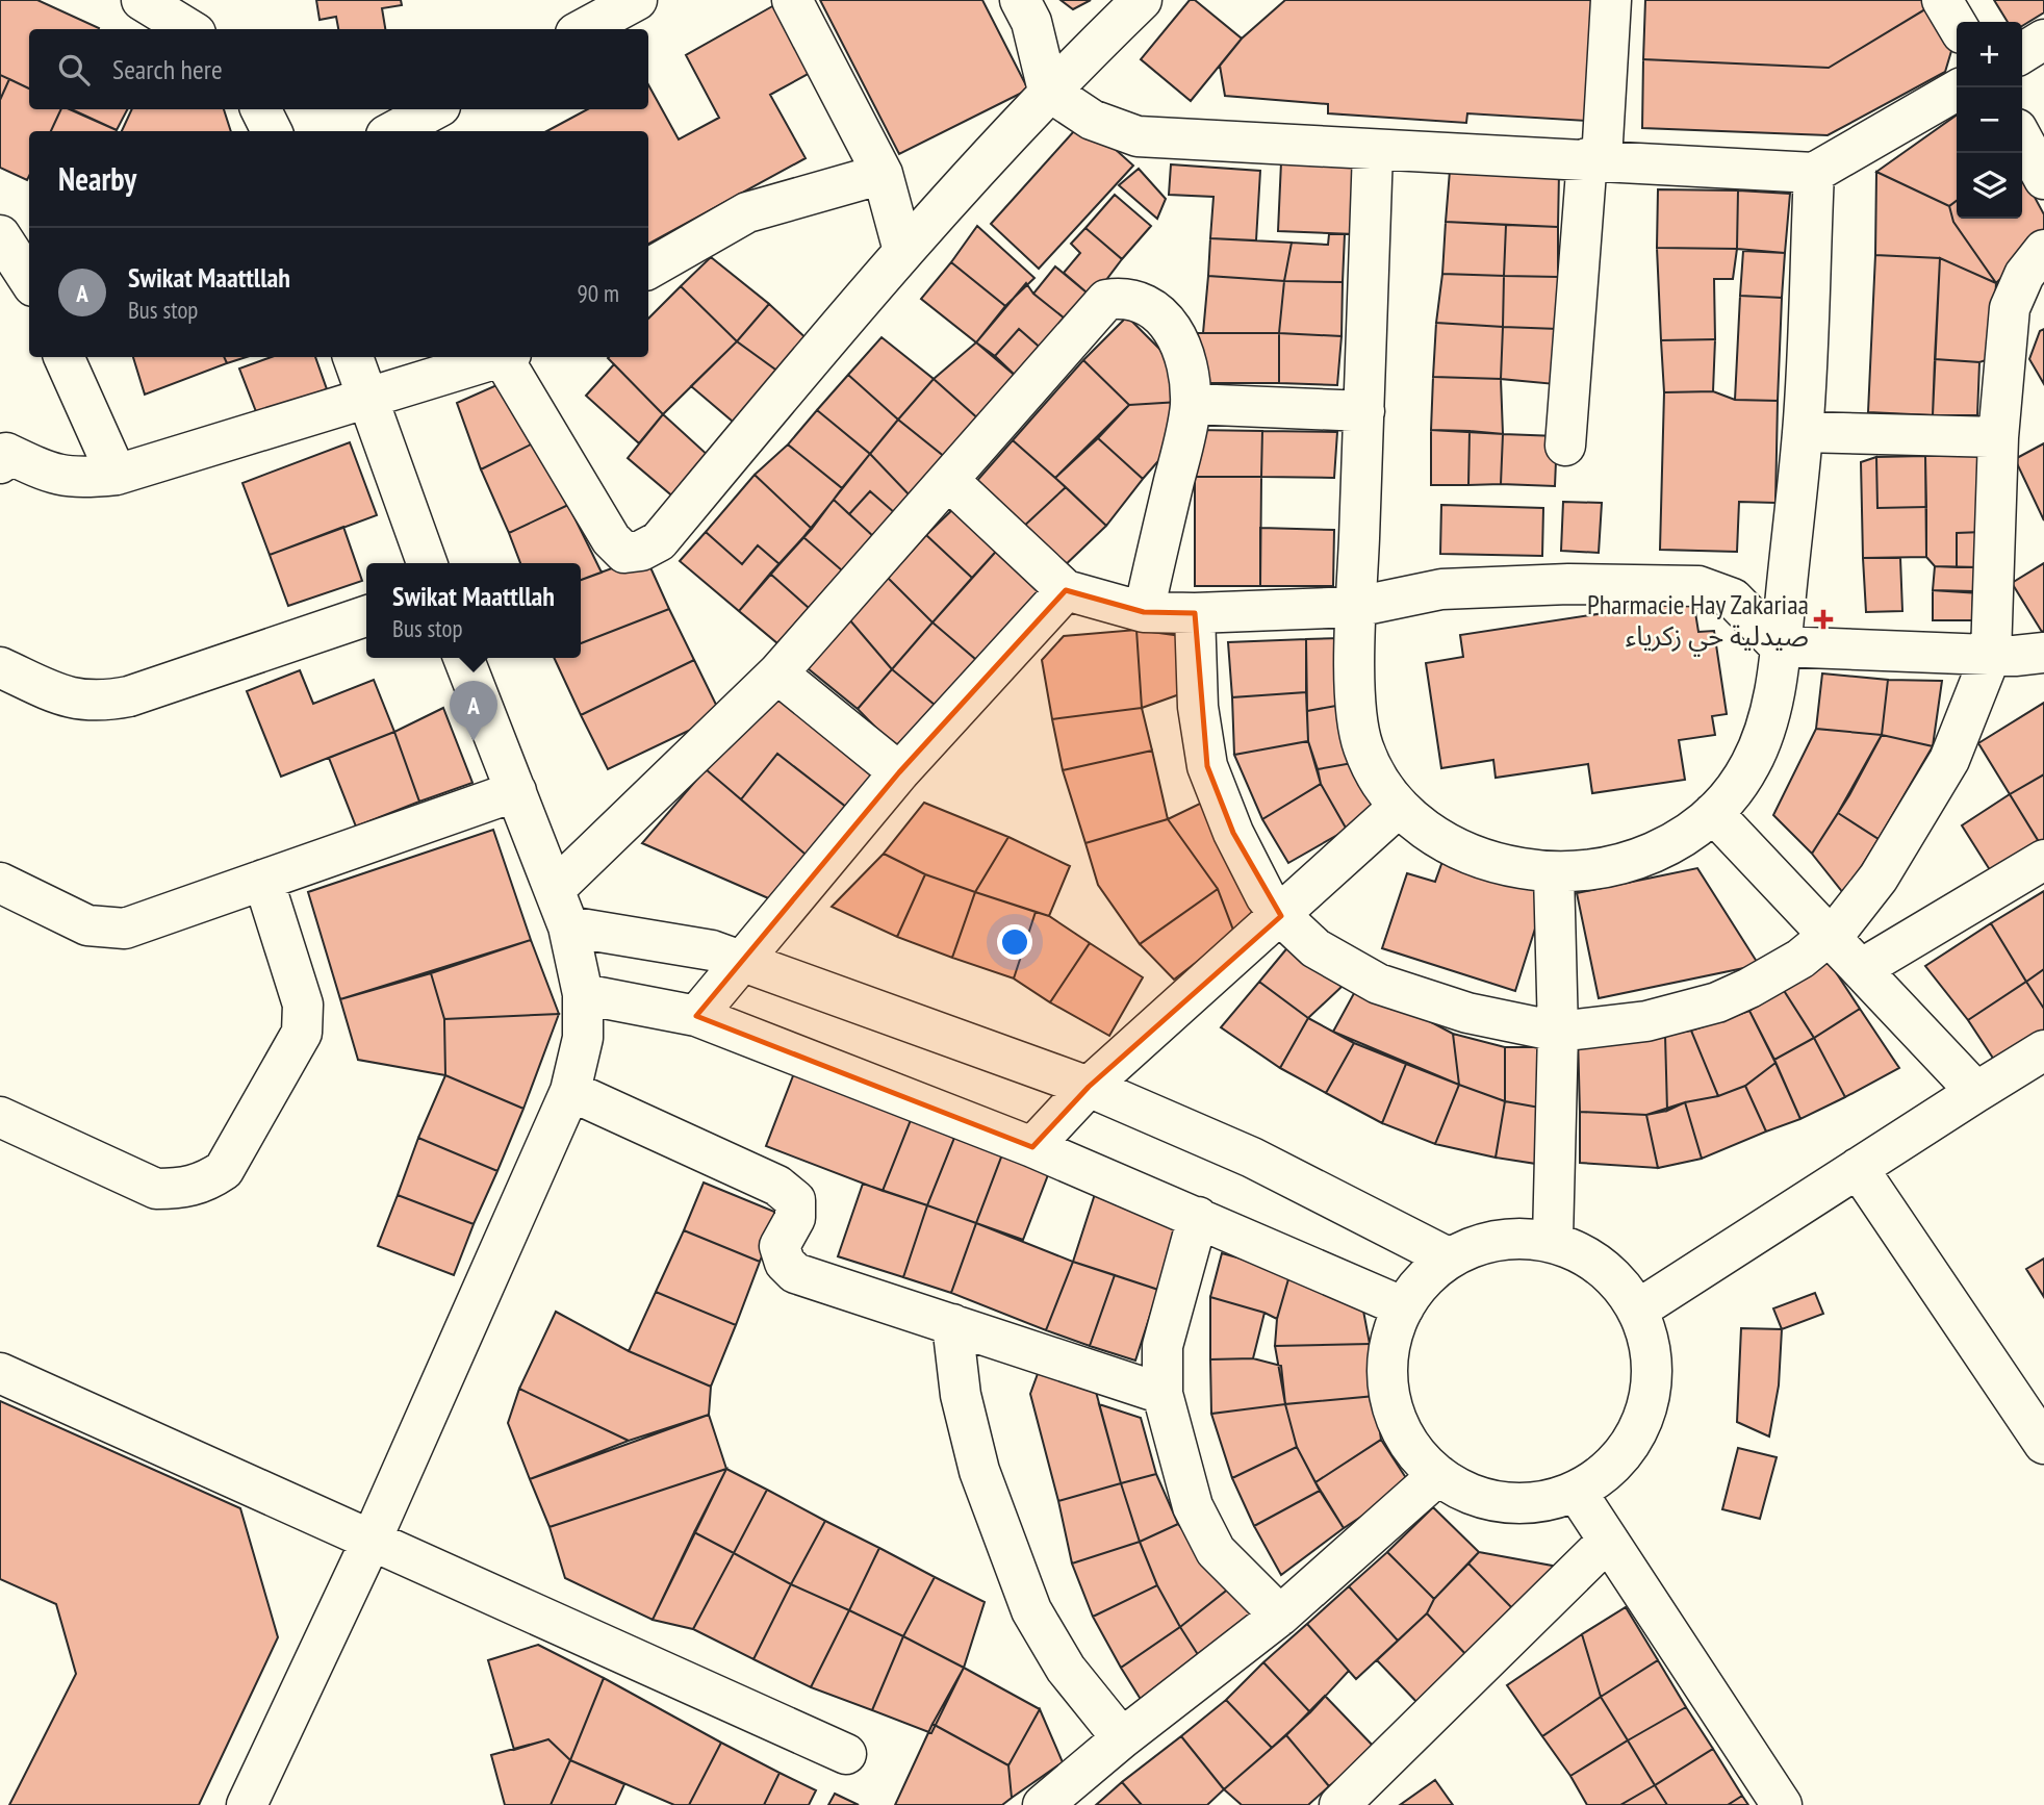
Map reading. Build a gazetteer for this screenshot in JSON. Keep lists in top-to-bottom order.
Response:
{
  "places": {
    "health": ["Pharmacie Hay Zakariaa صيدلية حي زكرياء"]
  },
  "page": {
    "map_buttons": ["+", "−"],
    "search": "Search here",
    "heading": "Nearby",
    "list": [
      {
        "mark": "A",
        "name": "Swikat Maattllah",
        "note": "Bus stop",
        "value": "90 m"
      }
    ],
    "popup": ["Swikat Maattllah", "Bus stop"],
    "pins": "A"
  }
}
